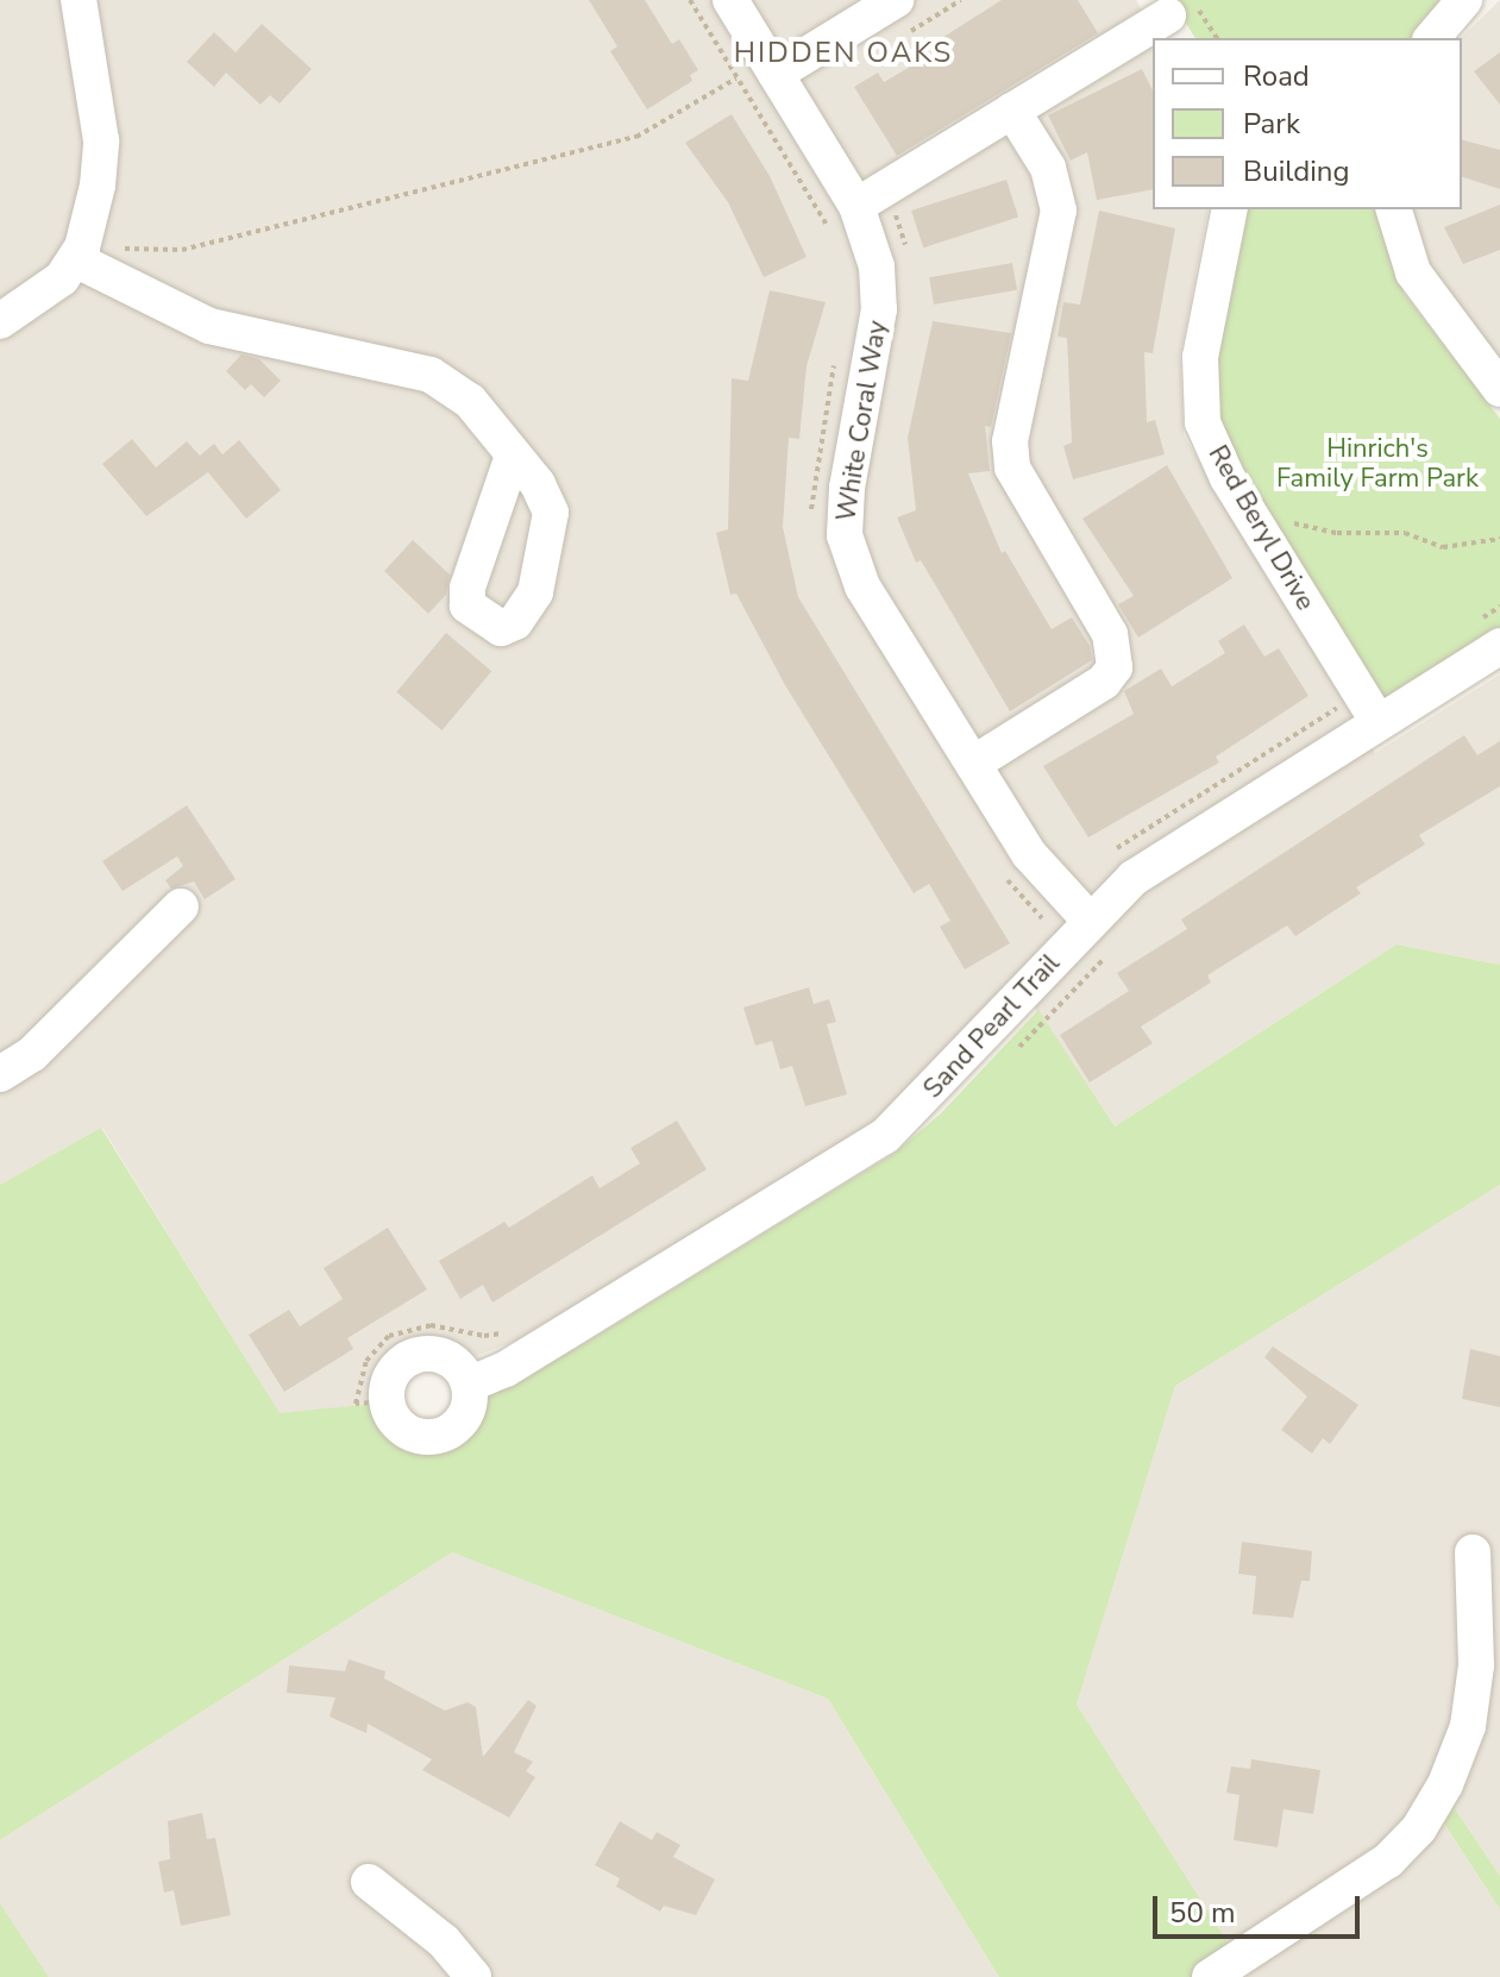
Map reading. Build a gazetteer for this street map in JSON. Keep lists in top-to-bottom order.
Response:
{
  "streets": {
    "street": ["White Coral Way", "Red Beryl Drive", "Sand Pearl Trail"]
  },
  "crossings": [
    ["White Coral Way", "Sand Pearl Trail"],
    ["Red Beryl Drive", "Sand Pearl Trail"]
  ],
  "districts": ["HIDDEN OAKS"],
  "parks": ["Hinrich's Family Farm Park"],
  "legend": ["Road", "Park", "Building"],
  "scale_bar": "50 m"
}
